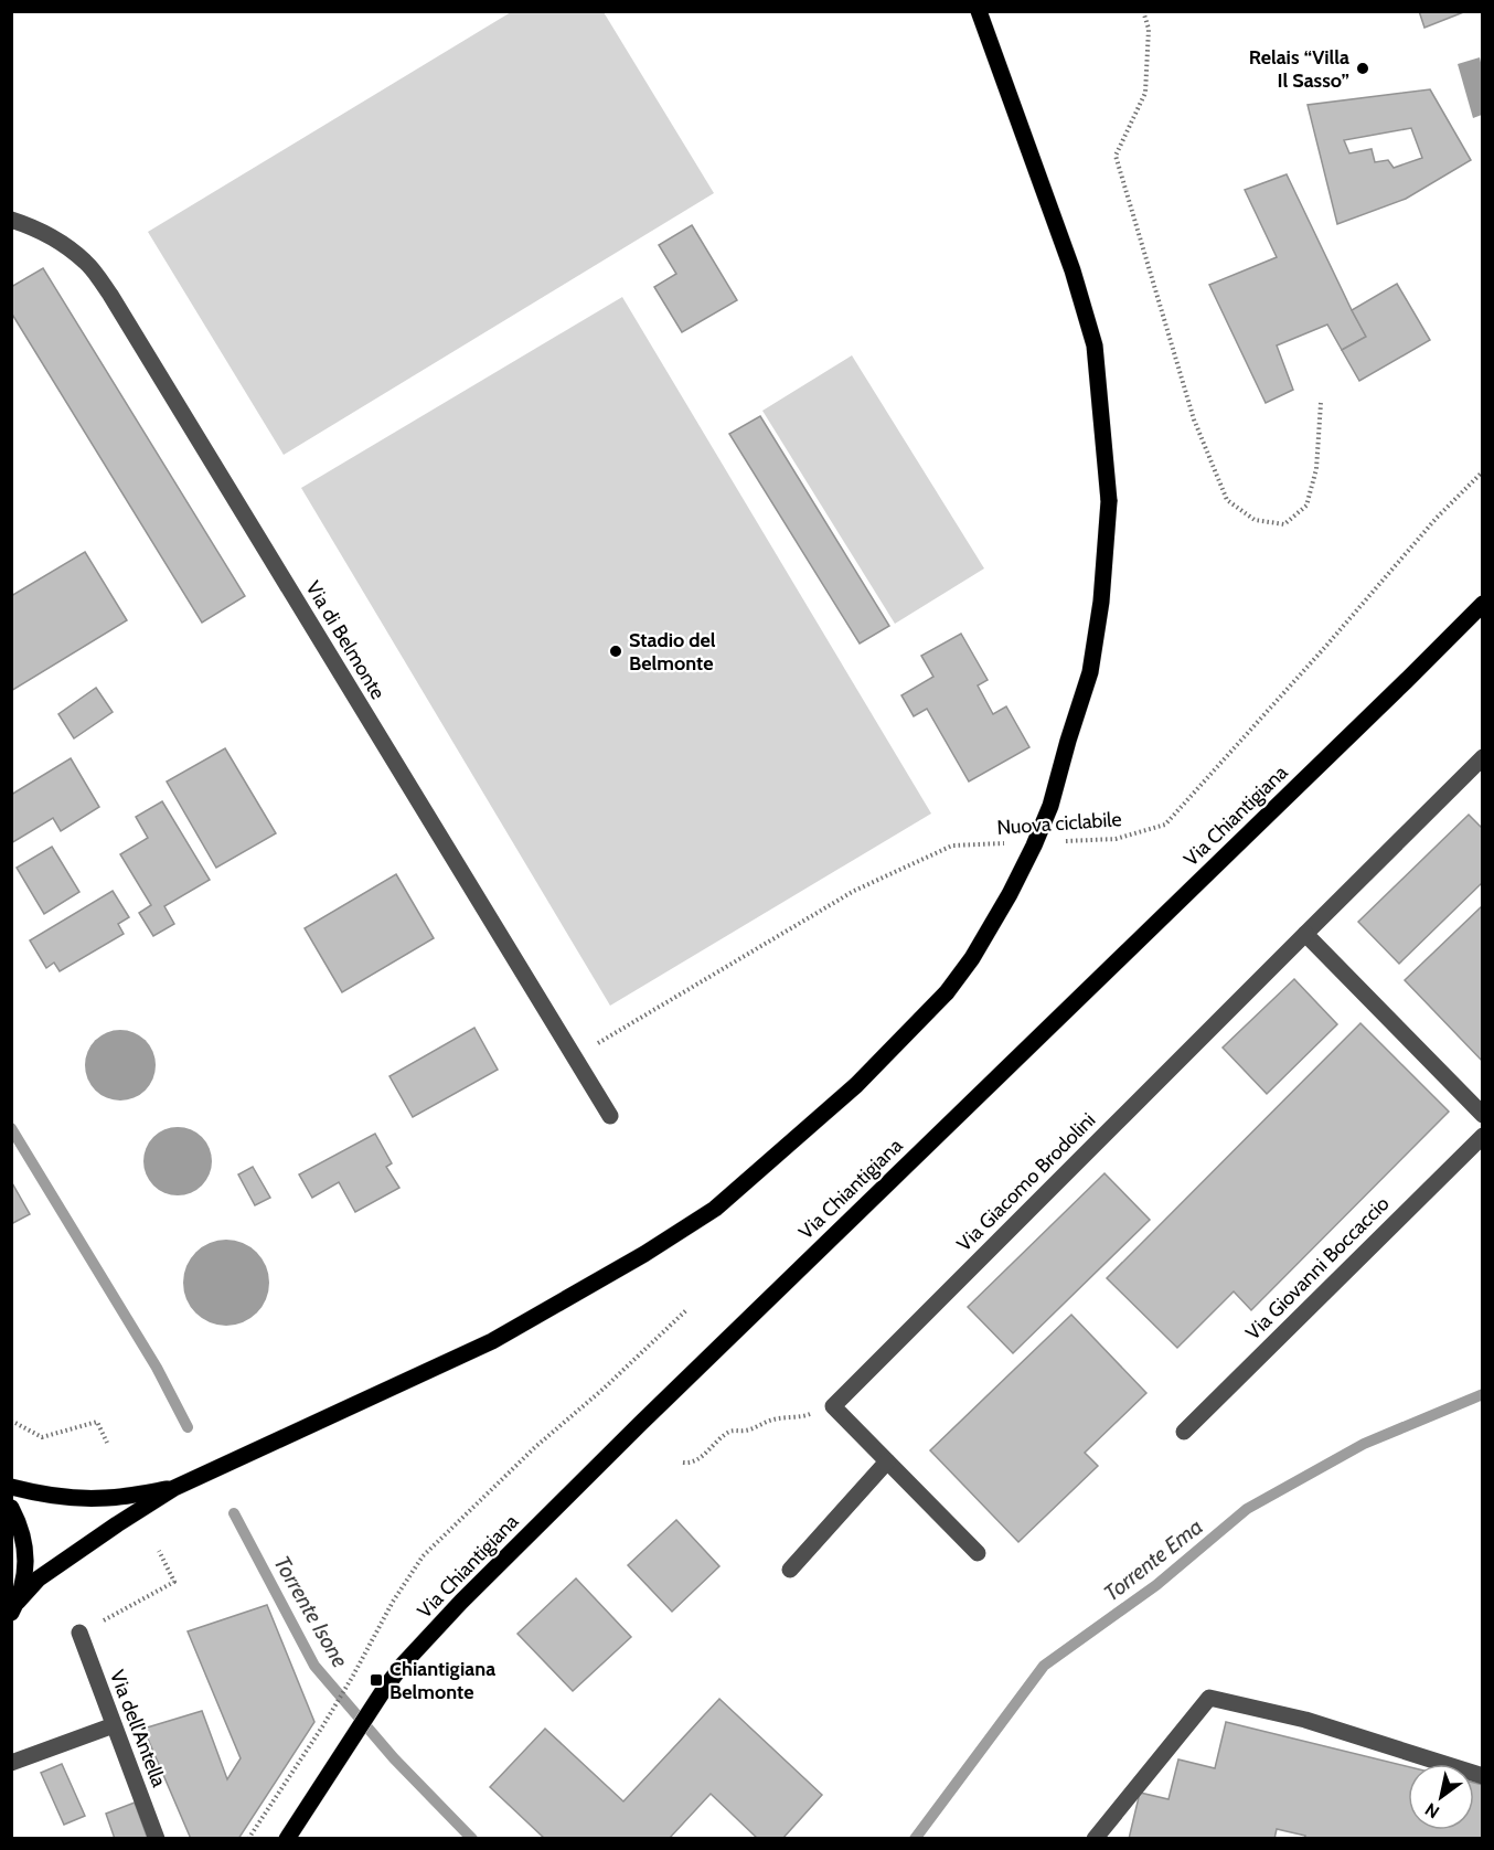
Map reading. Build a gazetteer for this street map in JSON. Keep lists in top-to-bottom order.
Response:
{
  "streets": {
    "main road": ["Via Chiantigiana"],
    "street": [
      "Via di Belmonte",
      "Via Giacomo Brodolini",
      "Via Giovanni Boccaccio",
      "Via dell'Antella"
    ],
    "path": ["Nuova ciclabile"]
  },
  "crossings": [
    ["Via di Belmonte", "Nuova ciclabile"]
  ],
  "water": ["Torrente Ema", "Torrente Isone"],
  "places": {
    "other": ["Relais “Villa Il Sasso”", "Stadio del Belmonte"],
    "transit": ["Chiantigiana Belmonte"]
  },
  "north": "bottom left"
}
